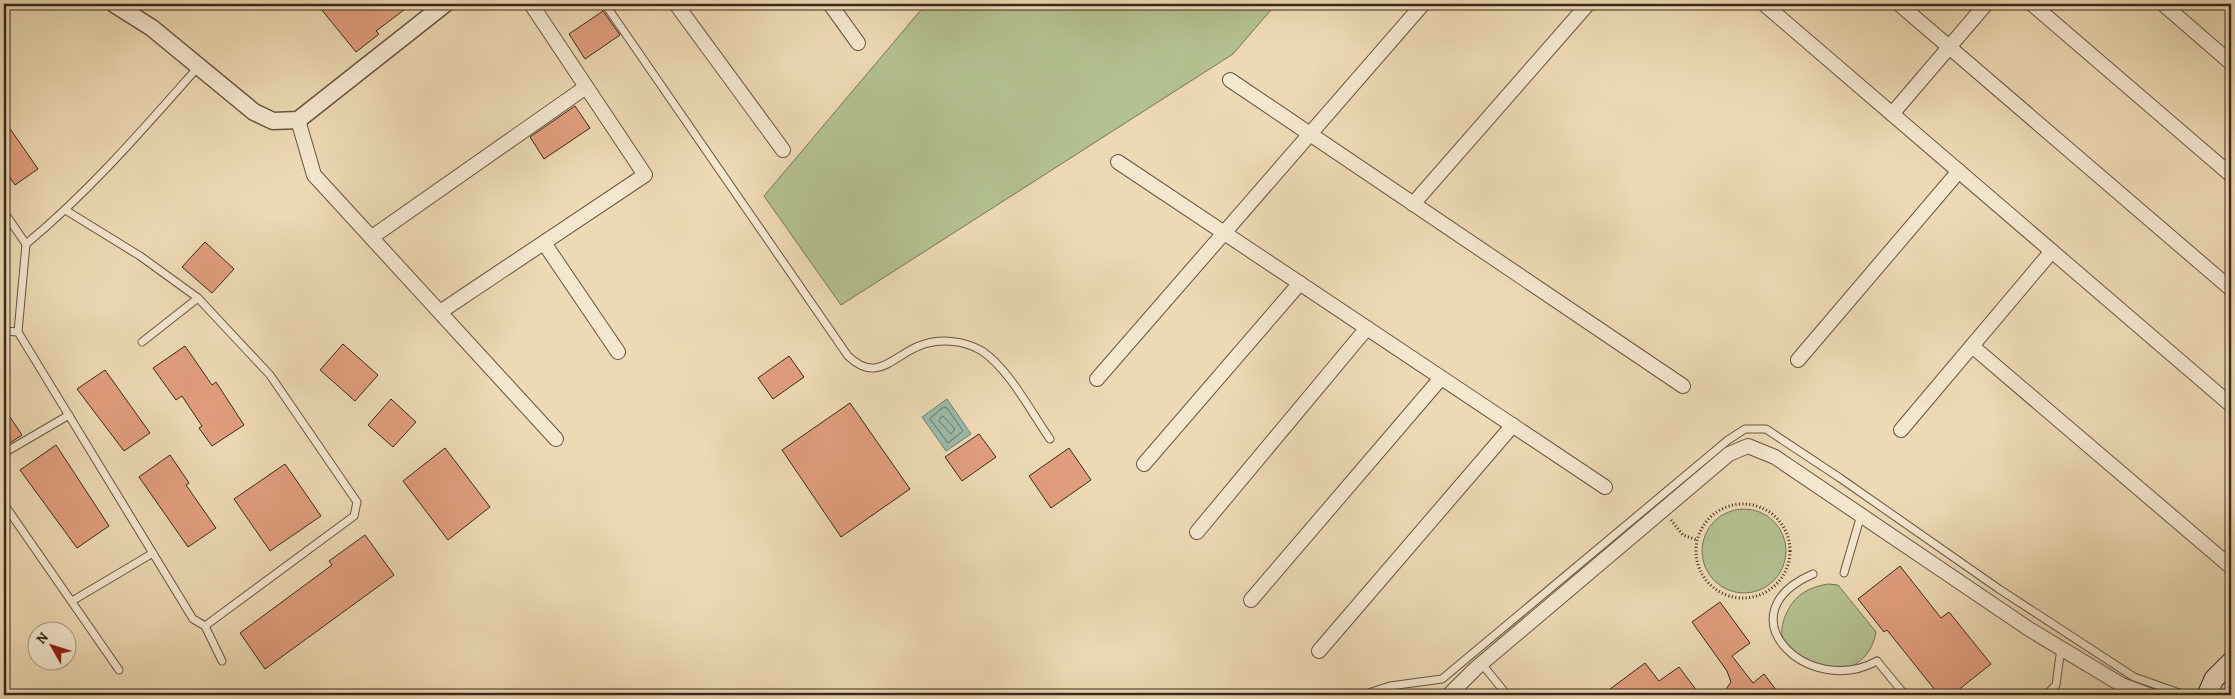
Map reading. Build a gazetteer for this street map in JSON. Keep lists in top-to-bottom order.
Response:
{
  "north": "top left"
}
